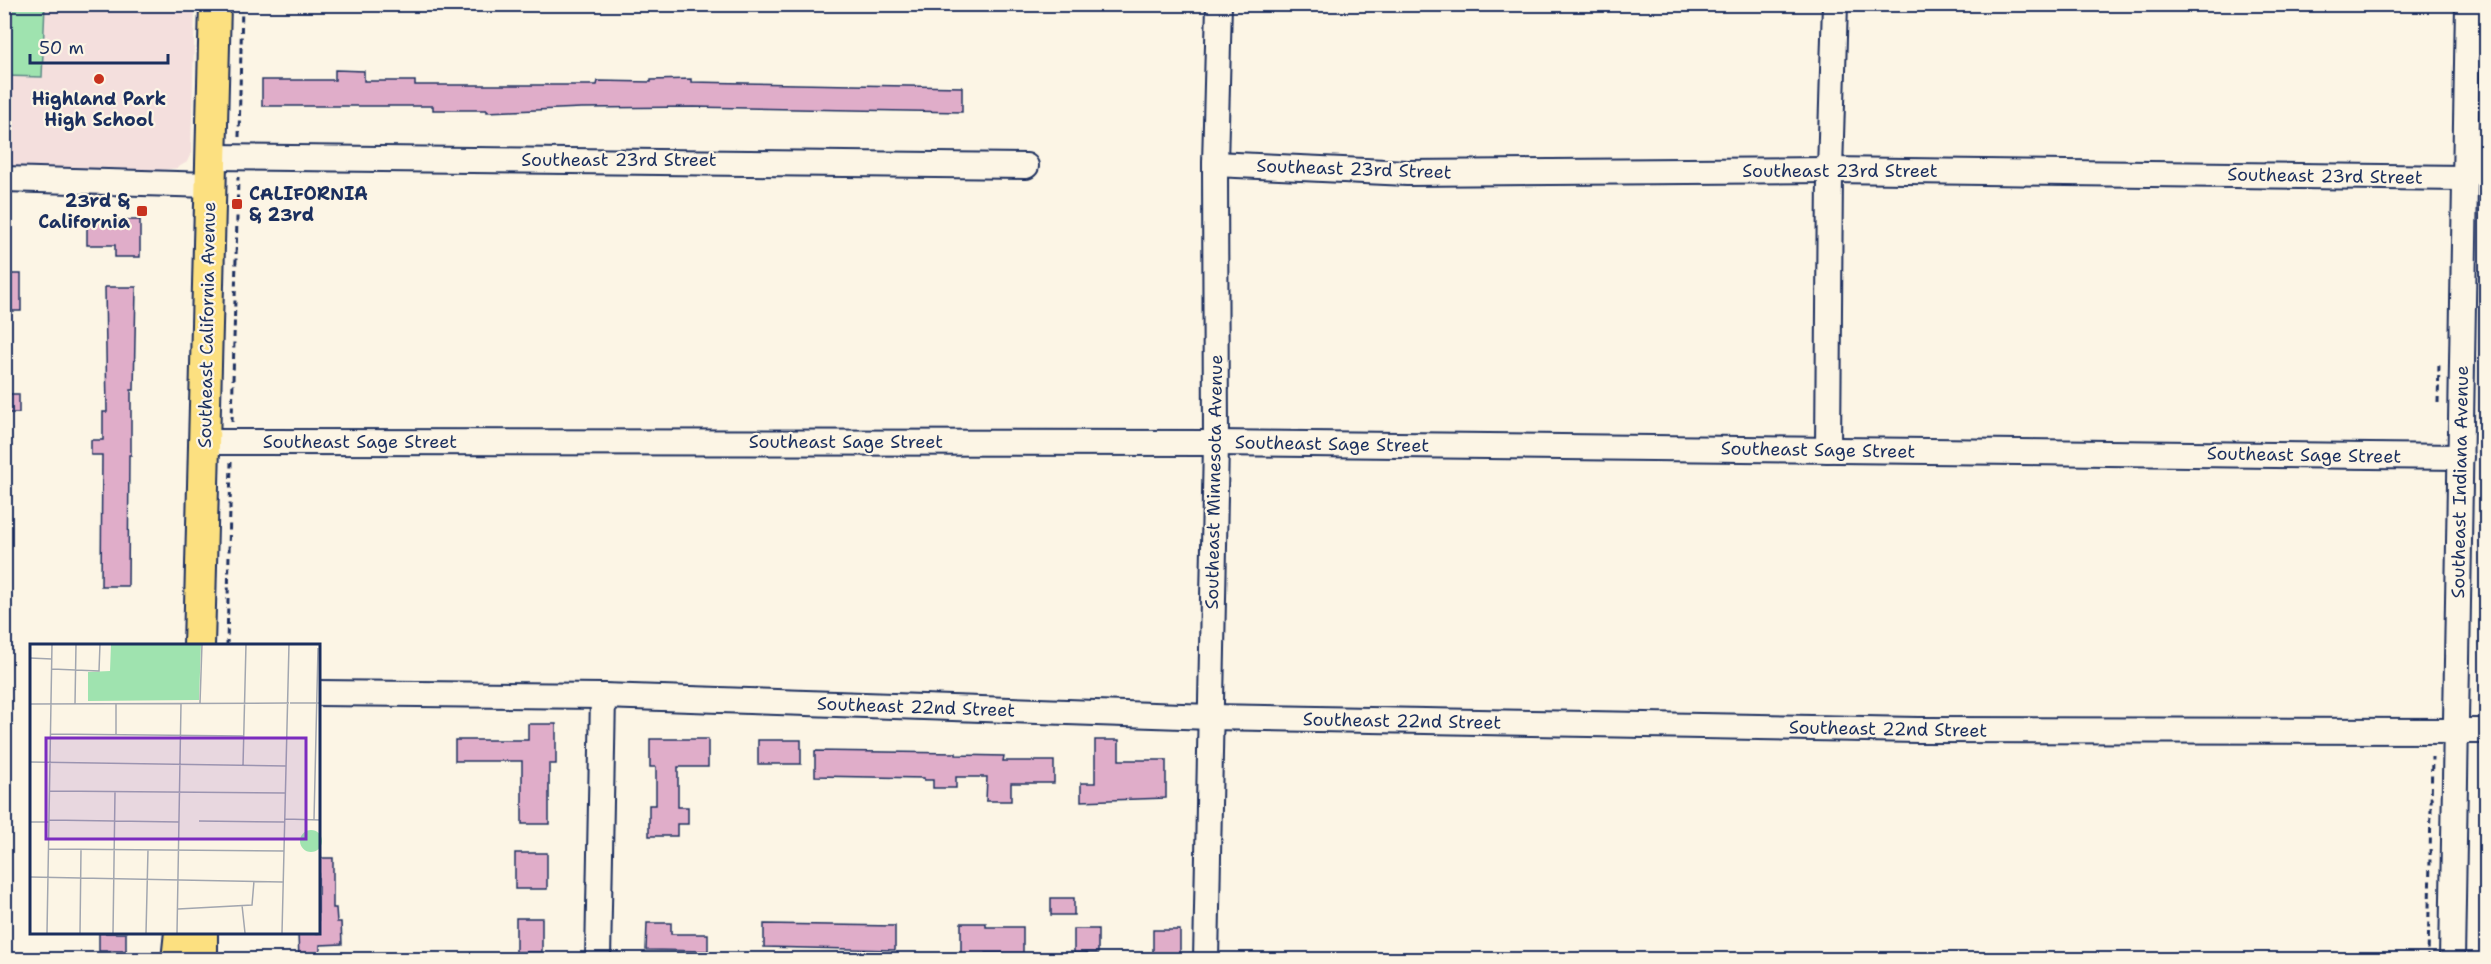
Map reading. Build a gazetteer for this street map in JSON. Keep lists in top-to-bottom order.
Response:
{
  "streets": {
    "main road": ["Southeast California Avenue"],
    "street": [
      "Southeast 23rd Street",
      "Southeast Sage Street",
      "Southeast Minnesota Avenue",
      "Southeast Indiana Avenue",
      "Southeast 22nd Street"
    ]
  },
  "crossings": [
    ["Southeast 23rd Street", "Southeast California Avenue"],
    ["Southeast 23rd Street", "Southeast Minnesota Avenue"],
    ["Southeast 23rd Street", "Southeast Indiana Avenue"],
    ["Southeast California Avenue", "Southeast Sage Street"],
    ["Southeast Sage Street", "Southeast Minnesota Avenue"],
    ["Southeast Sage Street", "Southeast Indiana Avenue"],
    ["Southeast Minnesota Avenue", "Southeast 22nd Street"],
    ["Southeast Indiana Avenue", "Southeast 22nd Street"]
  ],
  "places": {
    "other": ["Highland Park High School"],
    "transit": ["CALIFORNIA & 23rd", "23rd & California"]
  },
  "scale_bar": "50 m"
}
